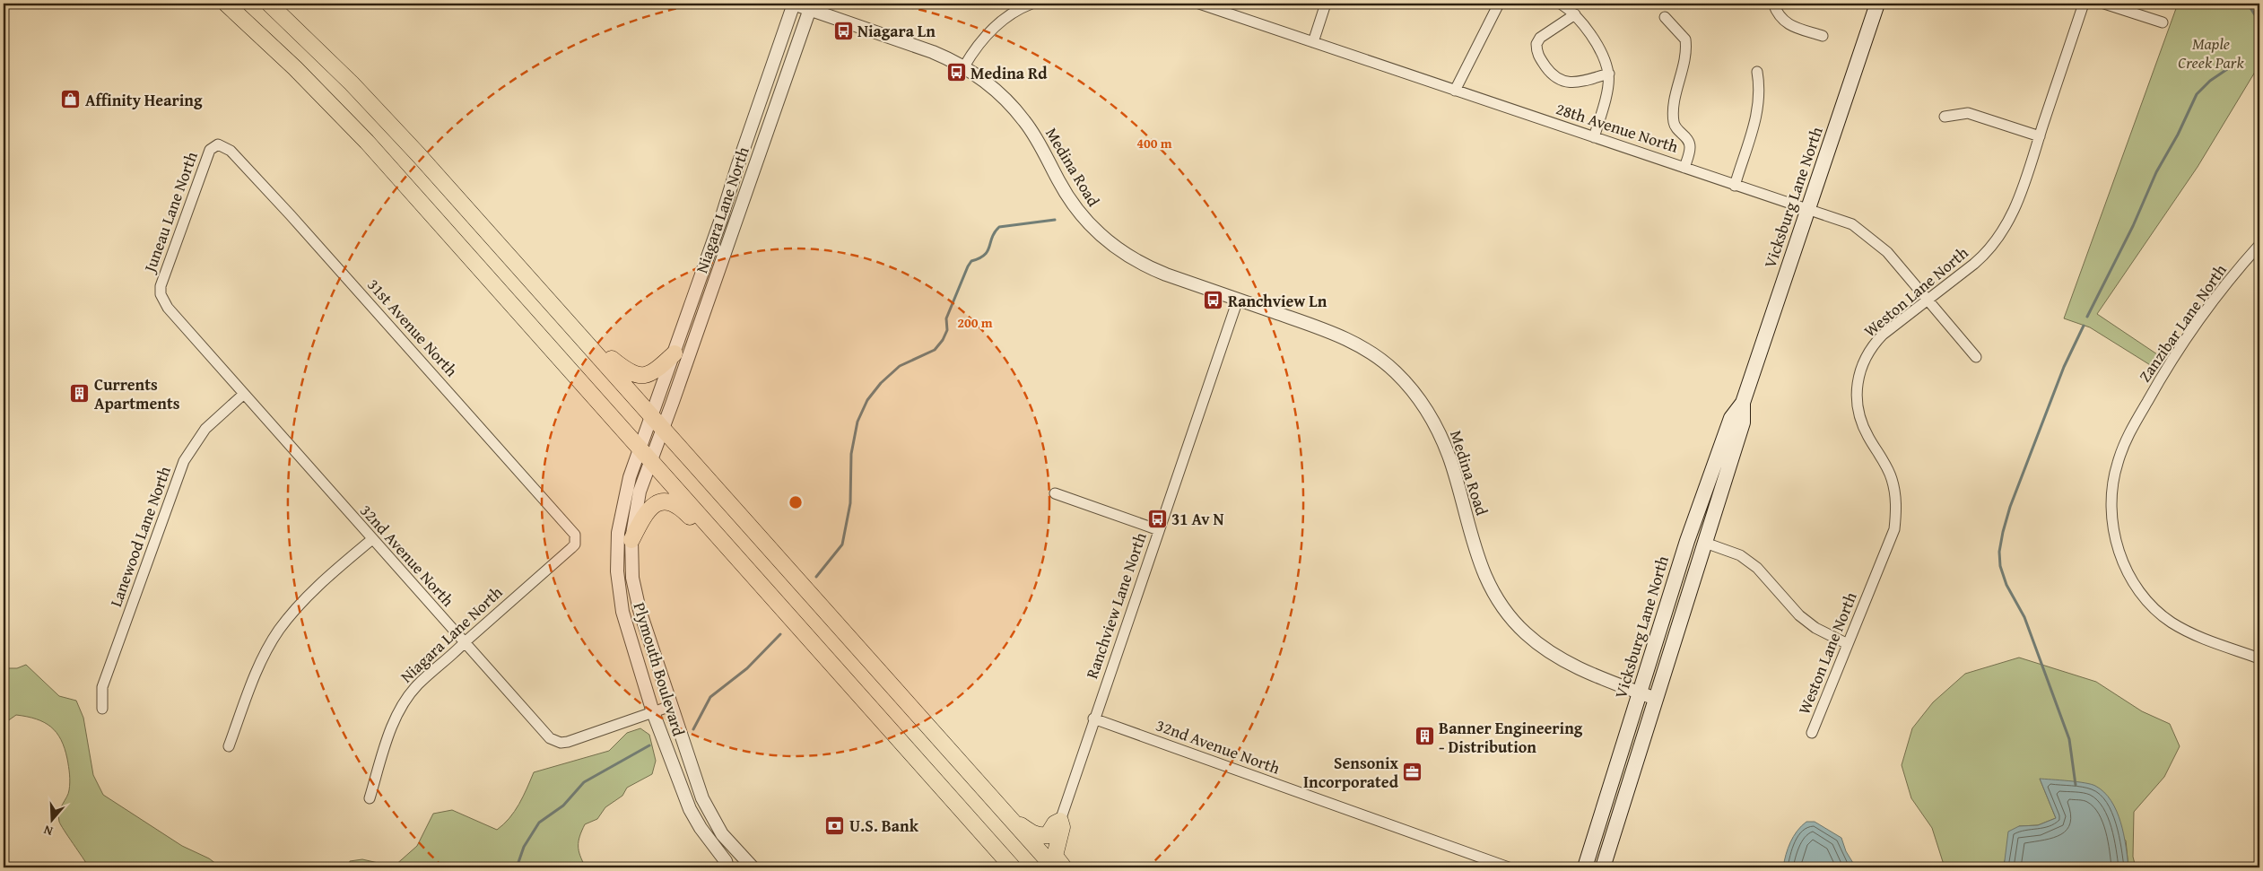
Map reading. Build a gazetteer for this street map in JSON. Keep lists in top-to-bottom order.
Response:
{
  "streets": {
    "main road": ["Vicksburg Lane North"],
    "street": [
      "28th Avenue North",
      "Medina Road",
      "Niagara Lane North",
      "Juneau Lane North",
      "Weston Lane North",
      "Zanzibar Lane North",
      "31st Avenue North",
      "Lanewood Lane North",
      "32nd Avenue North",
      "Ranchview Lane North",
      "Plymouth Boulevard"
    ]
  },
  "crossings": [
    ["28th Avenue North", "Vicksburg Lane North"],
    ["28th Avenue North", "Weston Lane North"],
    ["Medina Road", "Vicksburg Lane North"],
    ["Medina Road", "Ranchview Lane North"],
    ["Niagara Lane North", "31st Avenue North"],
    ["Niagara Lane North", "32nd Avenue North"],
    ["Niagara Lane North", "Plymouth Boulevard"],
    ["Juneau Lane North", "31st Avenue North"],
    ["Juneau Lane North", "32nd Avenue North"],
    ["Lanewood Lane North", "32nd Avenue North"],
    ["32nd Avenue North", "Ranchview Lane North"],
    ["32nd Avenue North", "Plymouth Boulevard"]
  ],
  "parks": ["Maple Creek Park"],
  "places": {
    "bus stop": [
      "Niagara Ln",
      "Medina Rd",
      "Ranchview Ln",
      "31 Av N"
    ],
    "shop": ["Affinity Hearing"],
    "building": ["Currents Apartments", "Banner Engineering - Distribution"],
    "office": ["Sensonix Incorporated"],
    "bank": ["U.S. Bank"]
  },
  "north": "bottom",
  "rings": ["400 m", "200 m"]
}
